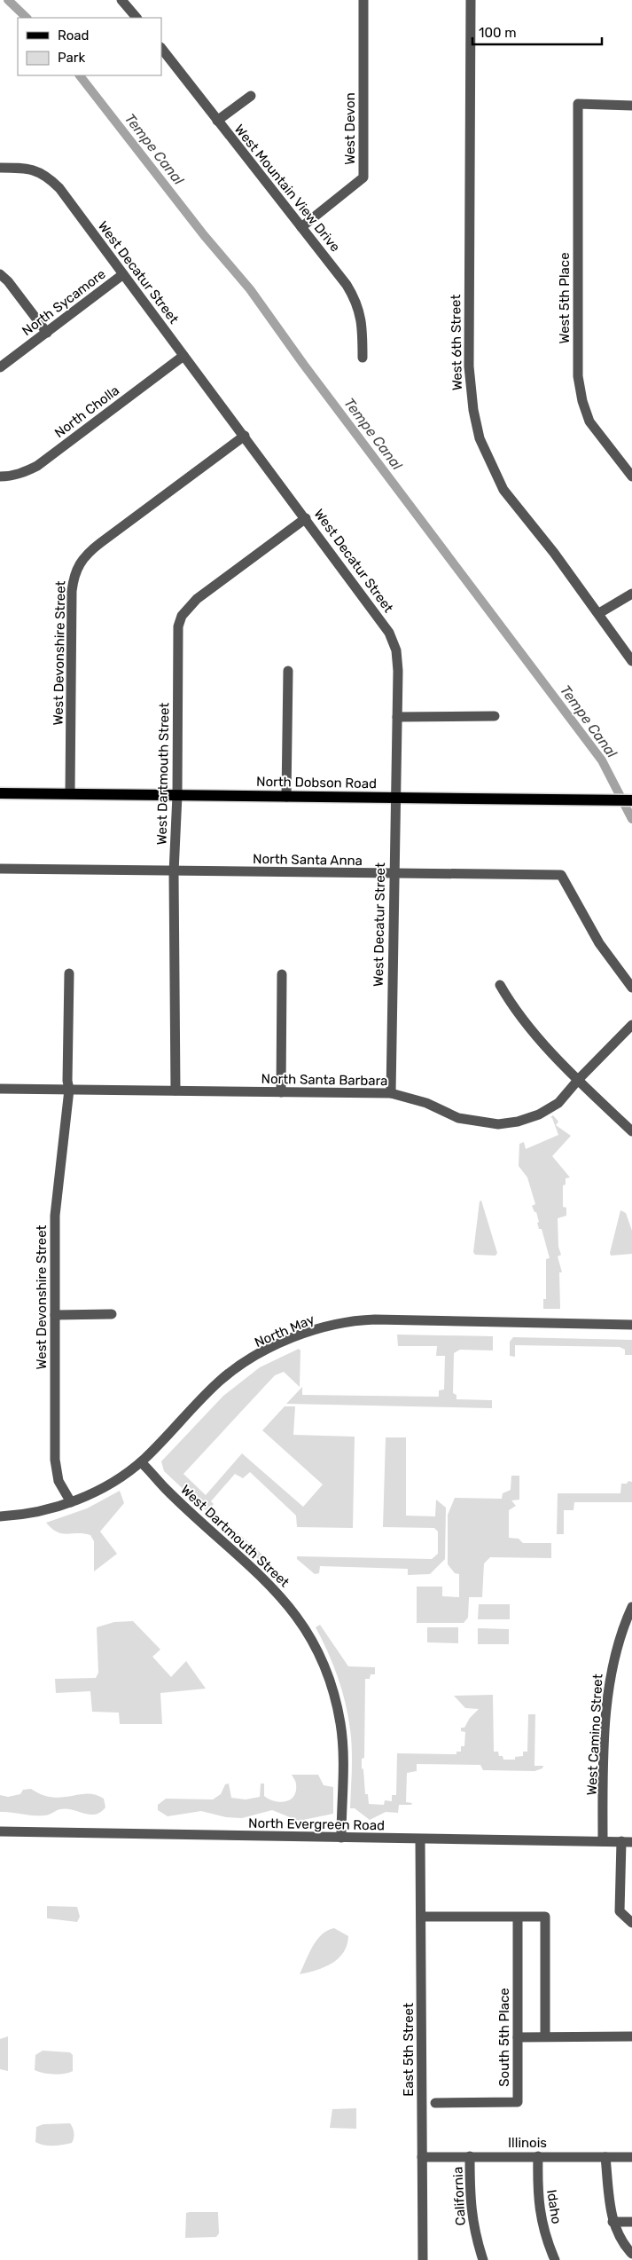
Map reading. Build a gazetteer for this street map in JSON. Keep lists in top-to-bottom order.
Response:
{
  "streets": {
    "main road": ["North Dobson Road"],
    "street": [
      "West Devon",
      "West Mountain View Drive",
      "West Decatur Street",
      "West 5th Place",
      "North Sycamore",
      "West 6th Street",
      "North Cholla",
      "West Devonshire Street",
      "West Dartmouth Street",
      "North Santa Anna",
      "North Santa Barbara",
      "North May",
      "West Camino Street",
      "North Evergreen Road",
      "South 5th Place",
      "East 5th Street",
      "Illinois",
      "California",
      "Idaho"
    ]
  },
  "crossings": [
    ["West Devon", "West Mountain View Drive"],
    ["West Decatur Street", "North Sycamore"],
    ["West Decatur Street", "North Cholla"],
    ["West Decatur Street", "West Devonshire Street"],
    ["West Decatur Street", "West Dartmouth Street"],
    ["West Decatur Street", "North Dobson Road"],
    ["West Decatur Street", "North Santa Anna"],
    ["West Decatur Street", "North Santa Barbara"],
    ["West Devonshire Street", "North Dobson Road"],
    ["West Devonshire Street", "North Santa Barbara"],
    ["West Devonshire Street", "North May"],
    ["West Dartmouth Street", "North Dobson Road"],
    ["West Dartmouth Street", "North Santa Anna"],
    ["West Dartmouth Street", "North Santa Barbara"],
    ["West Dartmouth Street", "North May"],
    ["West Dartmouth Street", "North Evergreen Road"],
    ["West Camino Street", "North Evergreen Road"],
    ["North Evergreen Road", "East 5th Street"],
    ["East 5th Street", "Illinois"],
    ["Illinois", "California"],
    ["Illinois", "Idaho"]
  ],
  "water": ["Tempe Canal"],
  "legend": ["Road", "Park"],
  "scale_bar": "100 m"
}
